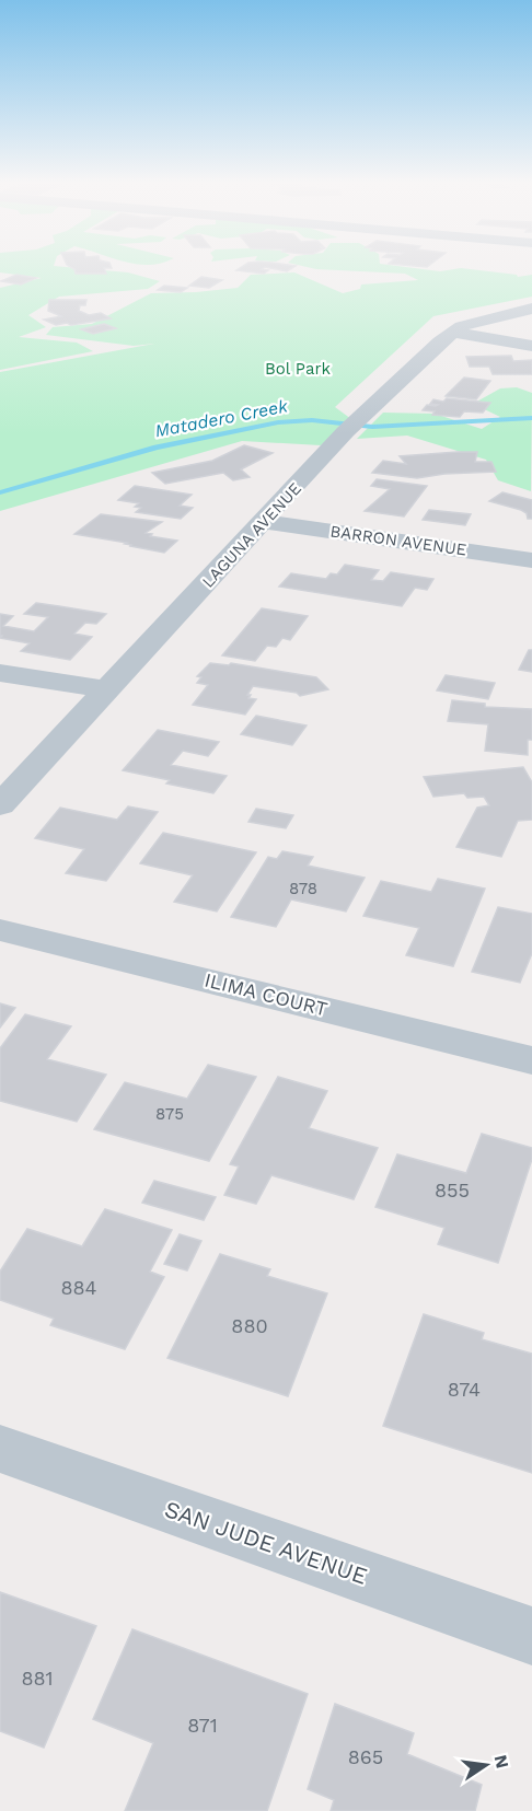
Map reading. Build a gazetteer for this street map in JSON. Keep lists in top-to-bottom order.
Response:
{
  "streets": {
    "street": [
      "LAGUNA AVENUE",
      "BARRON AVENUE",
      "ILIMA COURT",
      "SAN JUDE AVENUE"
    ]
  },
  "crossings": [
    ["LAGUNA AVENUE", "BARRON AVENUE"]
  ],
  "water": ["Matadero Creek"],
  "parks": ["Bol Park"],
  "house_numbers": [
    "878",
    "875",
    "855",
    "884",
    "880",
    "874",
    "881",
    "871",
    "865"
  ],
  "north": "right"
}
